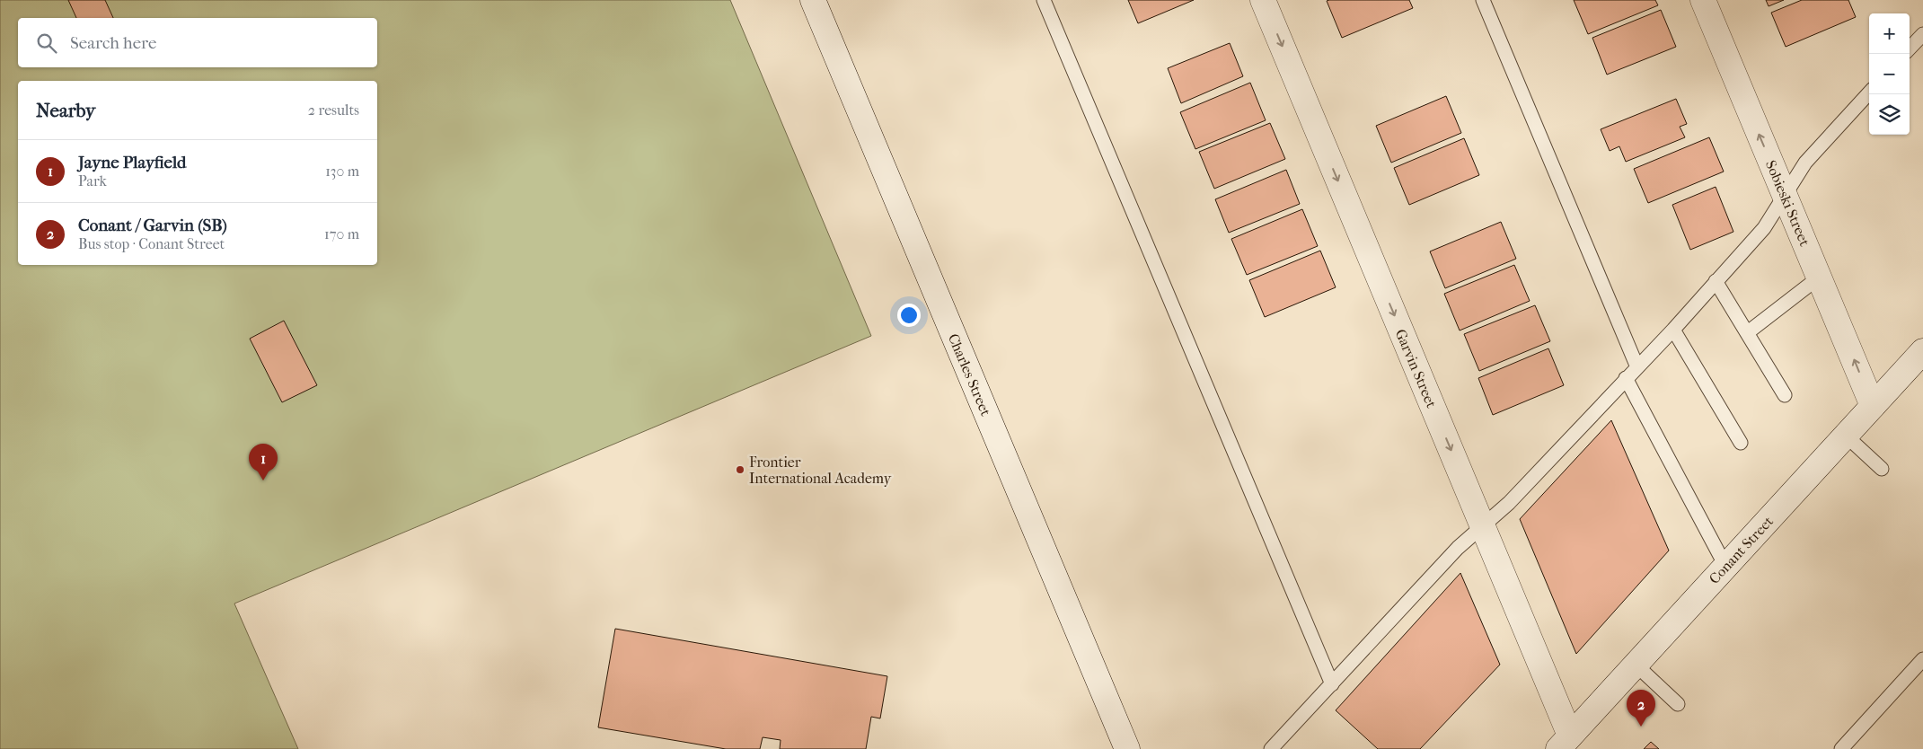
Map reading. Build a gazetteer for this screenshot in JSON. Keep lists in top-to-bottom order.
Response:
{
  "streets": {
    "street": [
      "Sobieski Street",
      "Garvin Street",
      "Charles Street",
      "Conant Street"
    ]
  },
  "crossings": [
    ["Sobieski Street", "Conant Street"],
    ["Garvin Street", "Conant Street"]
  ],
  "one_way": ["Sobieski Street", "Garvin Street"],
  "places": ["Frontier International Academy"],
  "page": {
    "map_buttons": ["+", "−"],
    "search": "Search here",
    "heading": ["Nearby", "2 results"],
    "list": [
      {
        "mark": "1",
        "name": "Jayne Playfield",
        "note": "Park",
        "value": "130 m"
      },
      {
        "mark": "2",
        "name": "Conant / Garvin (SB)",
        "note": "Bus stop · Conant Street",
        "value": "170 m"
      }
    ],
    "pins": ["1", "2"]
  }
}
